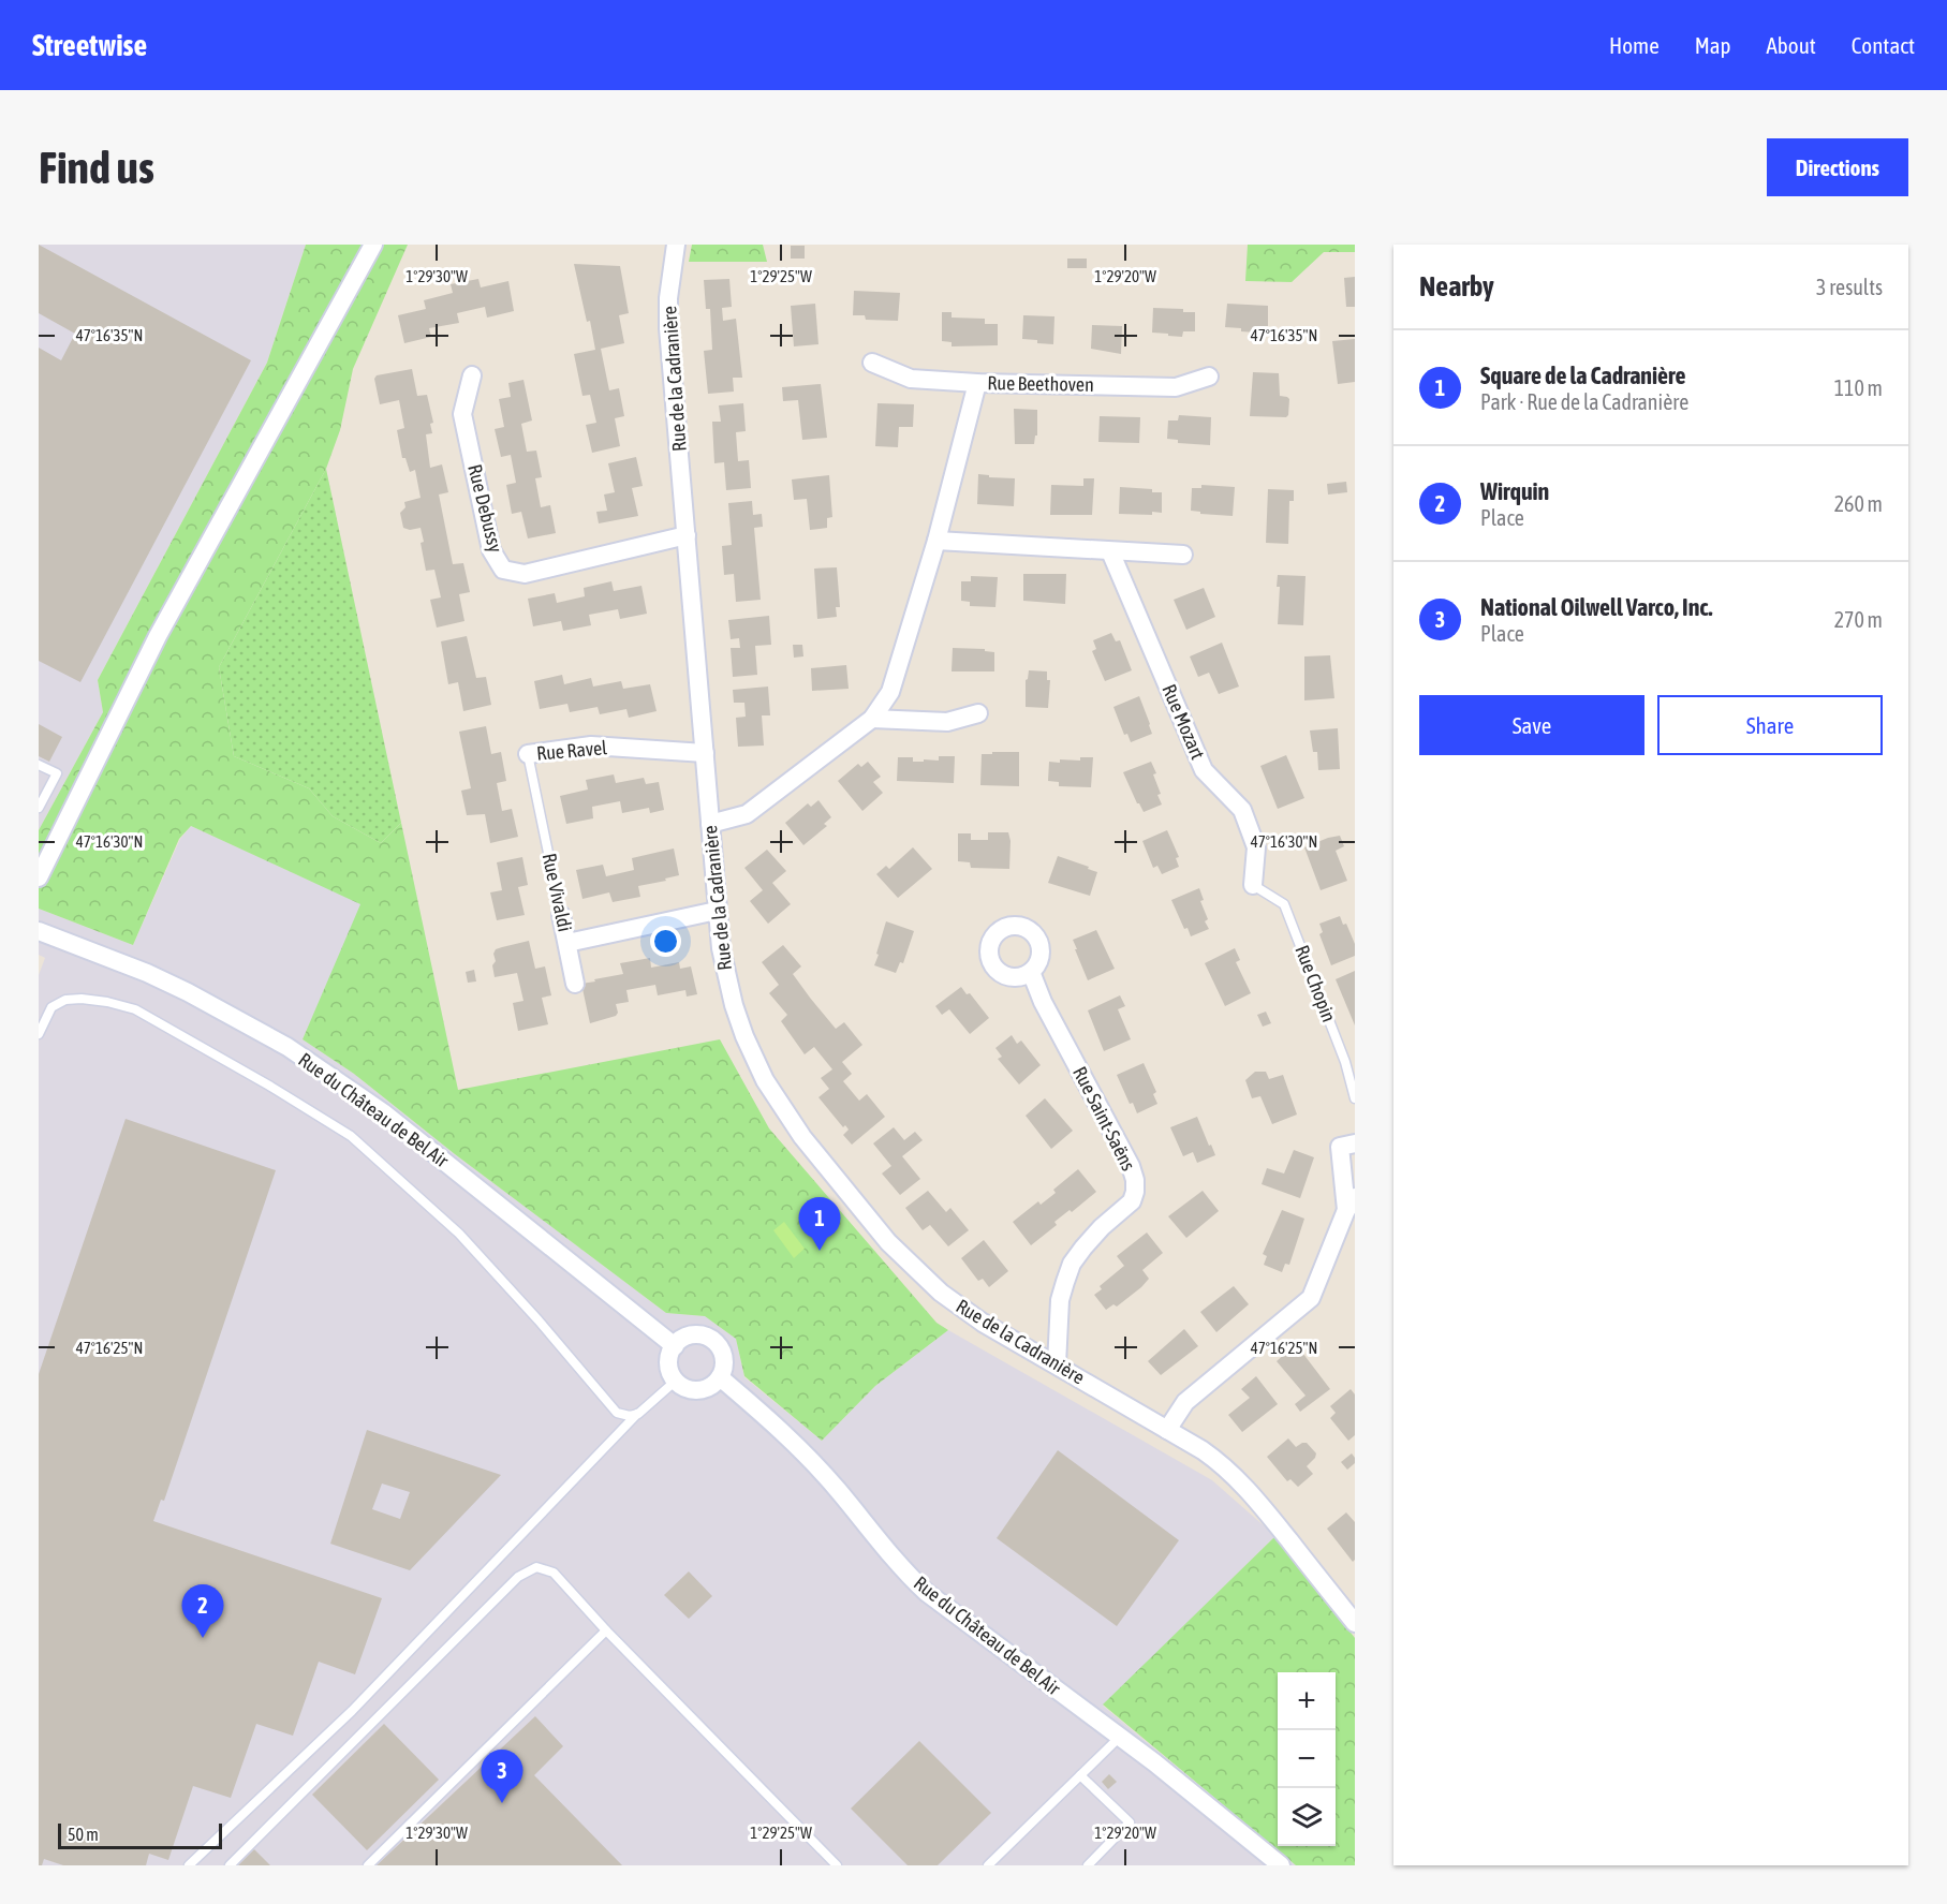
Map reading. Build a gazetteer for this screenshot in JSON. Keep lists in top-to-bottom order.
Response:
{
  "streets": {
    "street": [
      "Rue de la Cadranière",
      "Rue Beethoven",
      "Rue Debussy",
      "Rue Mozart",
      "Rue Ravel",
      "Rue Vivaldi",
      "Rue du Château de Bel Air",
      "Rue Saint-Saëns"
    ],
    "lane": ["Rue Chopin"]
  },
  "crossings": [
    ["Rue de la Cadranière", "Rue Debussy"],
    ["Rue de la Cadranière", "Rue Ravel"],
    ["Rue de la Cadranière", "Rue Vivaldi"],
    ["Rue de la Cadranière", "Rue Saint-Saëns"],
    ["Rue Mozart", "Rue Chopin"],
    ["Rue Ravel", "Rue Vivaldi"]
  ],
  "scale_bar": "50 m",
  "page": {
    "header": "Streetwise",
    "nav": [
      "Home",
      "Map",
      "About",
      "Contact"
    ],
    "buttons": [
      "Directions",
      ["Save", "Share"]
    ],
    "title": "Find us",
    "heading": ["Nearby", "3 results"],
    "list": [
      {
        "mark": "1",
        "name": "Square de la Cadranière",
        "note": "Park · Rue de la Cadranière",
        "value": "110 m"
      },
      {
        "mark": "2",
        "name": "Wirquin",
        "note": "Place",
        "value": "260 m"
      },
      {
        "mark": "3",
        "name": "National Oilwell Varco, Inc.",
        "note": "Place",
        "value": "270 m"
      }
    ],
    "pins": ["1", "2", "3"],
    "map_buttons": ["+", "−"],
    "scale": "50 m"
  },
  "coordinates": [
    "1°29'30\"W",
    "1°29'25\"W",
    "1°29'20\"W",
    "47°16'35\"N",
    "47°16'30\"N",
    "47°16'25\"N"
  ]
}
